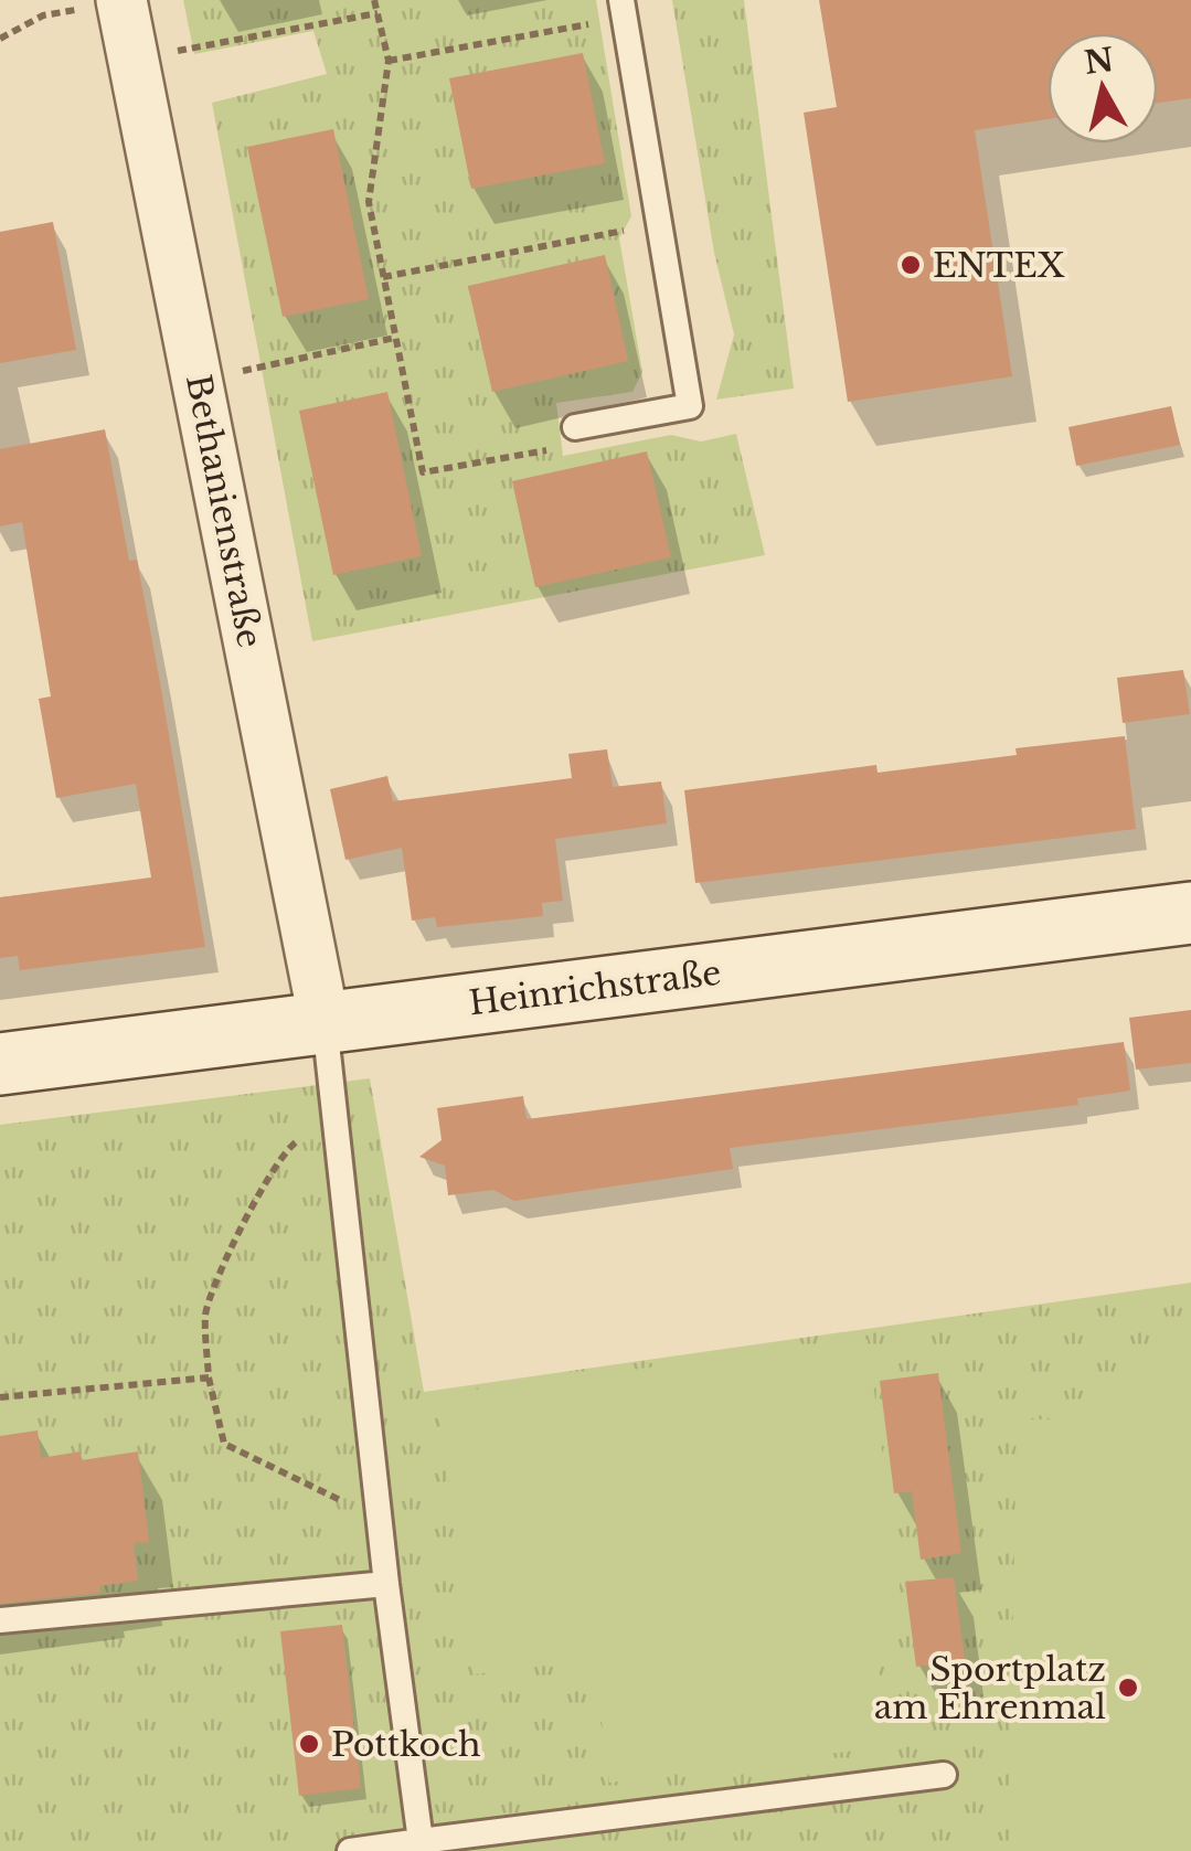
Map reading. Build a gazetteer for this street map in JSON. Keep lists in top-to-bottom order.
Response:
{
  "streets": {
    "street": ["Bethanienstraße", "Heinrichstraße"]
  },
  "crossings": [
    ["Bethanienstraße", "Heinrichstraße"]
  ],
  "places": ["ENTEX", "Sportplatz am Ehrenmal", "Pottkoch"],
  "north": "top"
}
